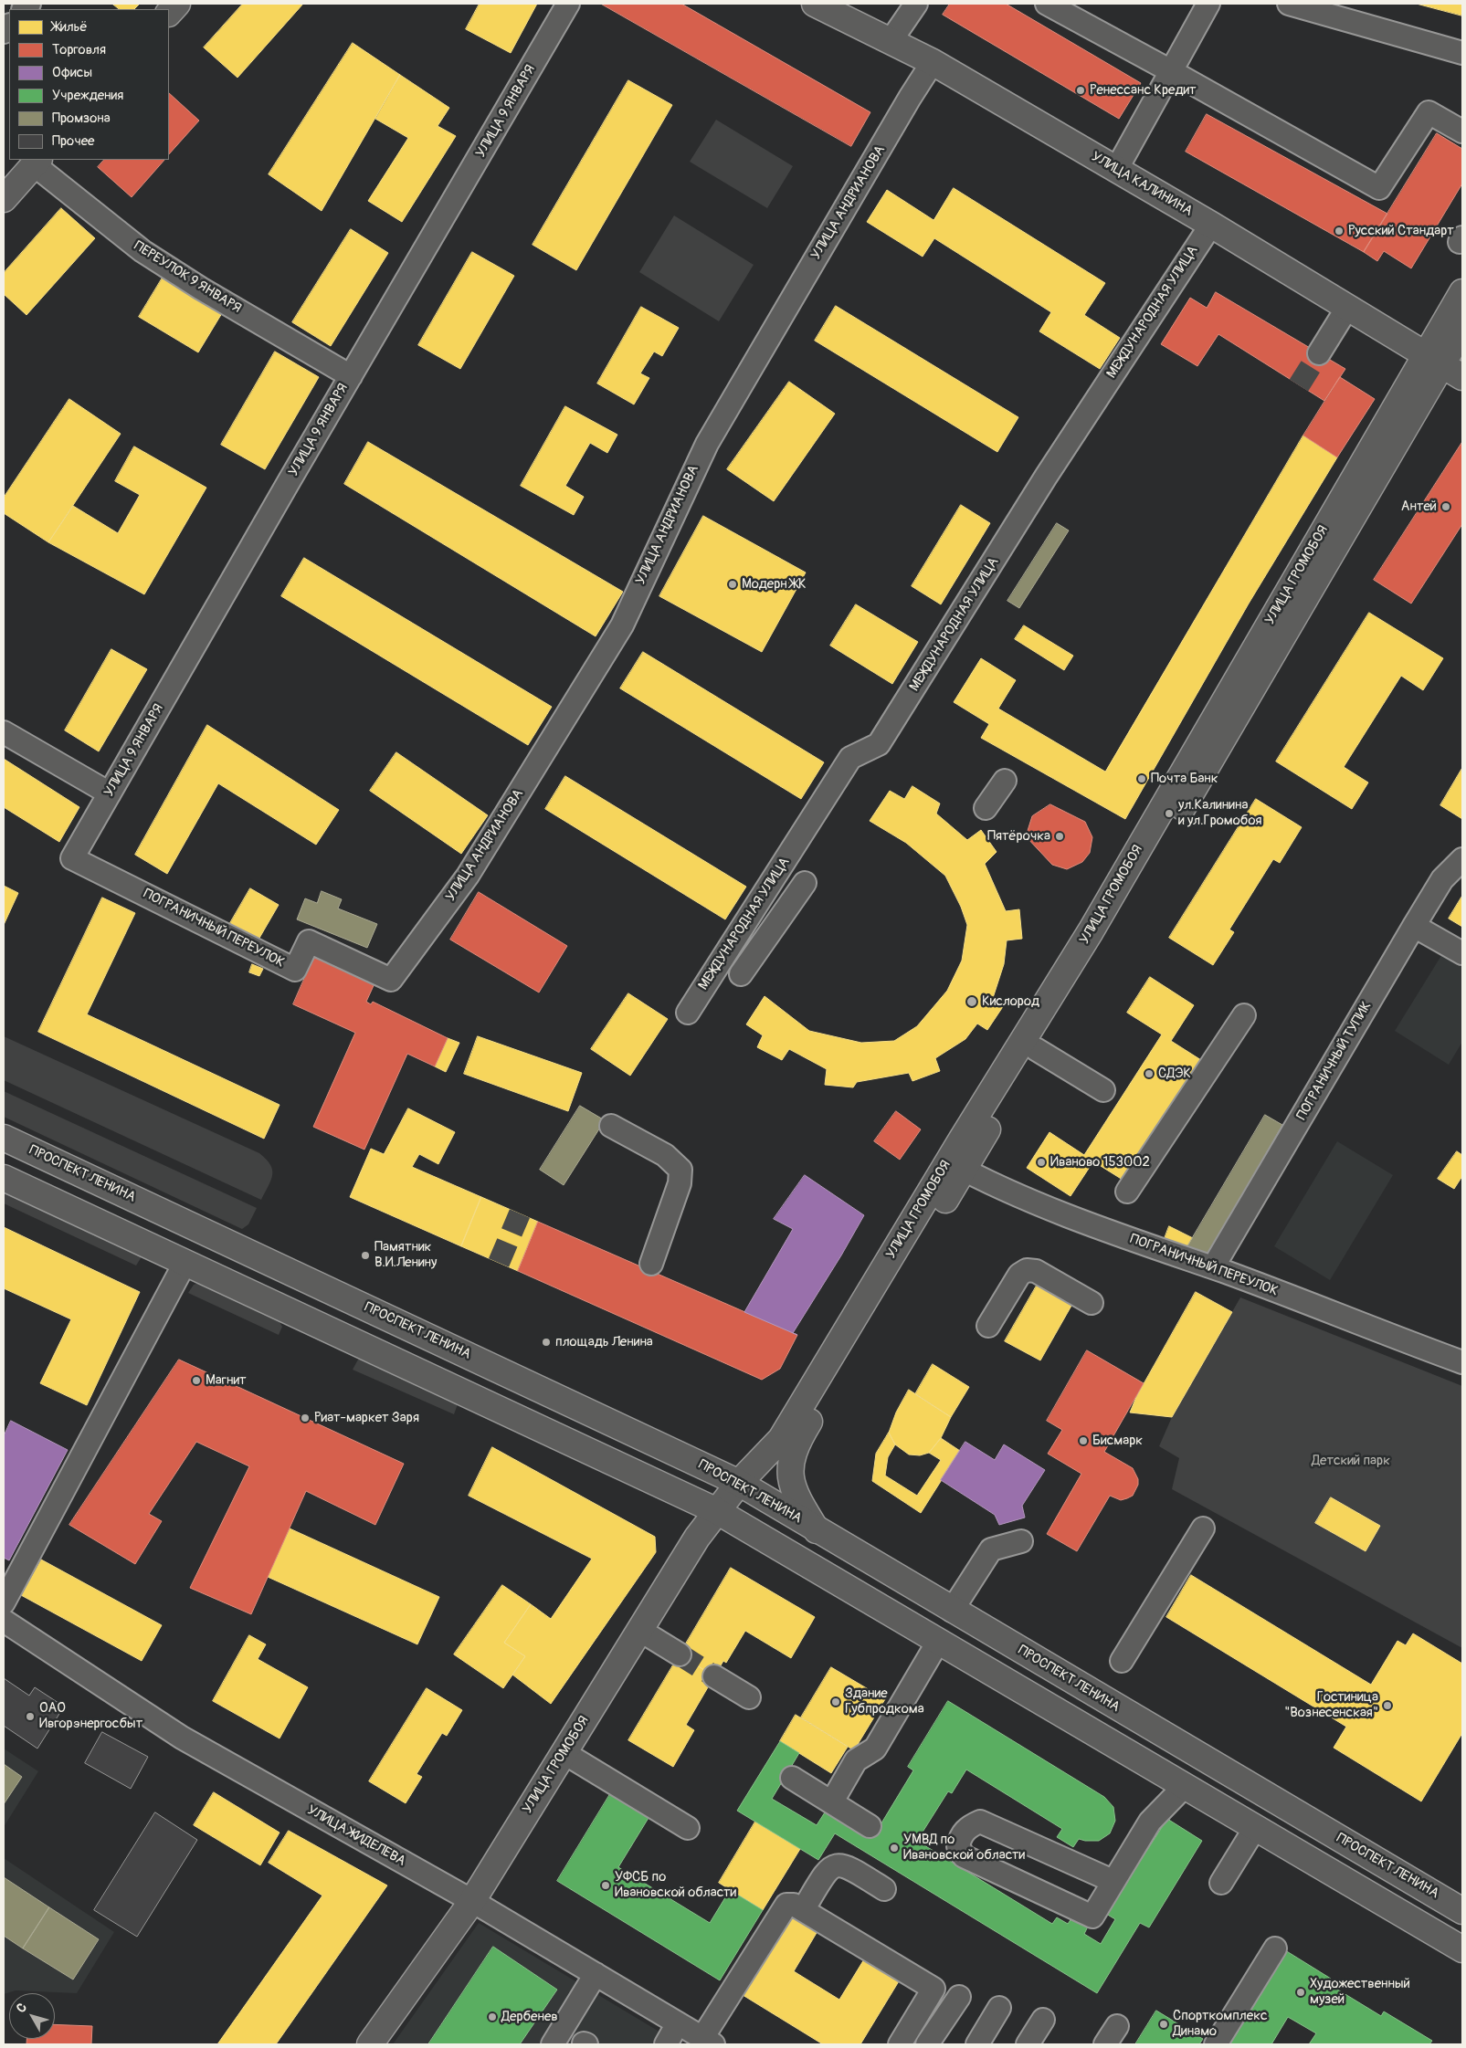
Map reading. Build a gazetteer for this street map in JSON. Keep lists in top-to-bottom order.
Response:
{
  "streets": {
    "main road": ["УЛИЦА КАЛИНИНА", "УЛИЦА ГРОМОБОЯ", "ПРОСПЕКТ ЛЕНИНА"],
    "street": [
      "УЛИЦА 9 ЯНВАРЯ",
      "УЛИЦА АНДРИАНОВА",
      "ПЕРЕУЛОК 9 ЯНВАРЯ",
      "МЕЖДУНАРОДНАЯ УЛИЦА",
      "ПОГРАНИЧНЫЙ ПЕРЕУЛОК",
      "ПОГРАНИЧНЫЙ ТУПИК",
      "УЛИЦА ЖИДЕЛЕВА"
    ]
  },
  "crossings": [
    ["УЛИЦА 9 ЯНВАРЯ", "ПЕРЕУЛОК 9 ЯНВАРЯ"],
    ["УЛИЦА 9 ЯНВАРЯ", "ПОГРАНИЧНЫЙ ПЕРЕУЛОК"],
    ["УЛИЦА КАЛИНИНА", "УЛИЦА АНДРИАНОВА"],
    ["УЛИЦА КАЛИНИНА", "МЕЖДУНАРОДНАЯ УЛИЦА"],
    ["УЛИЦА КАЛИНИНА", "УЛИЦА ГРОМОБОЯ"],
    ["УЛИЦА АНДРИАНОВА", "ПОГРАНИЧНЫЙ ПЕРЕУЛОК"],
    ["УЛИЦА ГРОМОБОЯ", "ПОГРАНИЧНЫЙ ПЕРЕУЛОК"],
    ["УЛИЦА ГРОМОБОЯ", "ПРОСПЕКТ ЛЕНИНА"],
    ["УЛИЦА ГРОМОБОЯ", "УЛИЦА ЖИДЕЛЕВА"],
    ["ПОГРАНИЧНЫЙ ПЕРЕУЛОК", "ПОГРАНИЧНЫЙ ТУПИК"]
  ],
  "parks": ["Детский парк"],
  "places": [
    "Ренессанс Кредит",
    "Русский Стандарт",
    "Антей",
    "Модерн ЖК",
    "Почта Банк",
    "ул.Калинина и ул.Громобоя",
    "Пятёрочка",
    "Кислород",
    "СДЭК",
    "Иваново 153002",
    "Памятник В.И.Ленину",
    "площадь Ленина",
    "Магнит",
    "Риат-маркет Заря",
    "Бисмарк",
    "Здание Губпродкома",
    "Гостиница \"Вознесенская\"",
    "ОАО Ивгорэнергосбыт",
    "УМВД по Ивановской области",
    "УФСБ по Ивановской области",
    "Художественный музей",
    "Дербенев",
    "Спорткомплекс Динамо"
  ],
  "legend": [
    "Жильё",
    "Торговля",
    "Офисы",
    "Учреждения",
    "Промзона",
    "Прочее"
  ],
  "north": "top left"
}
